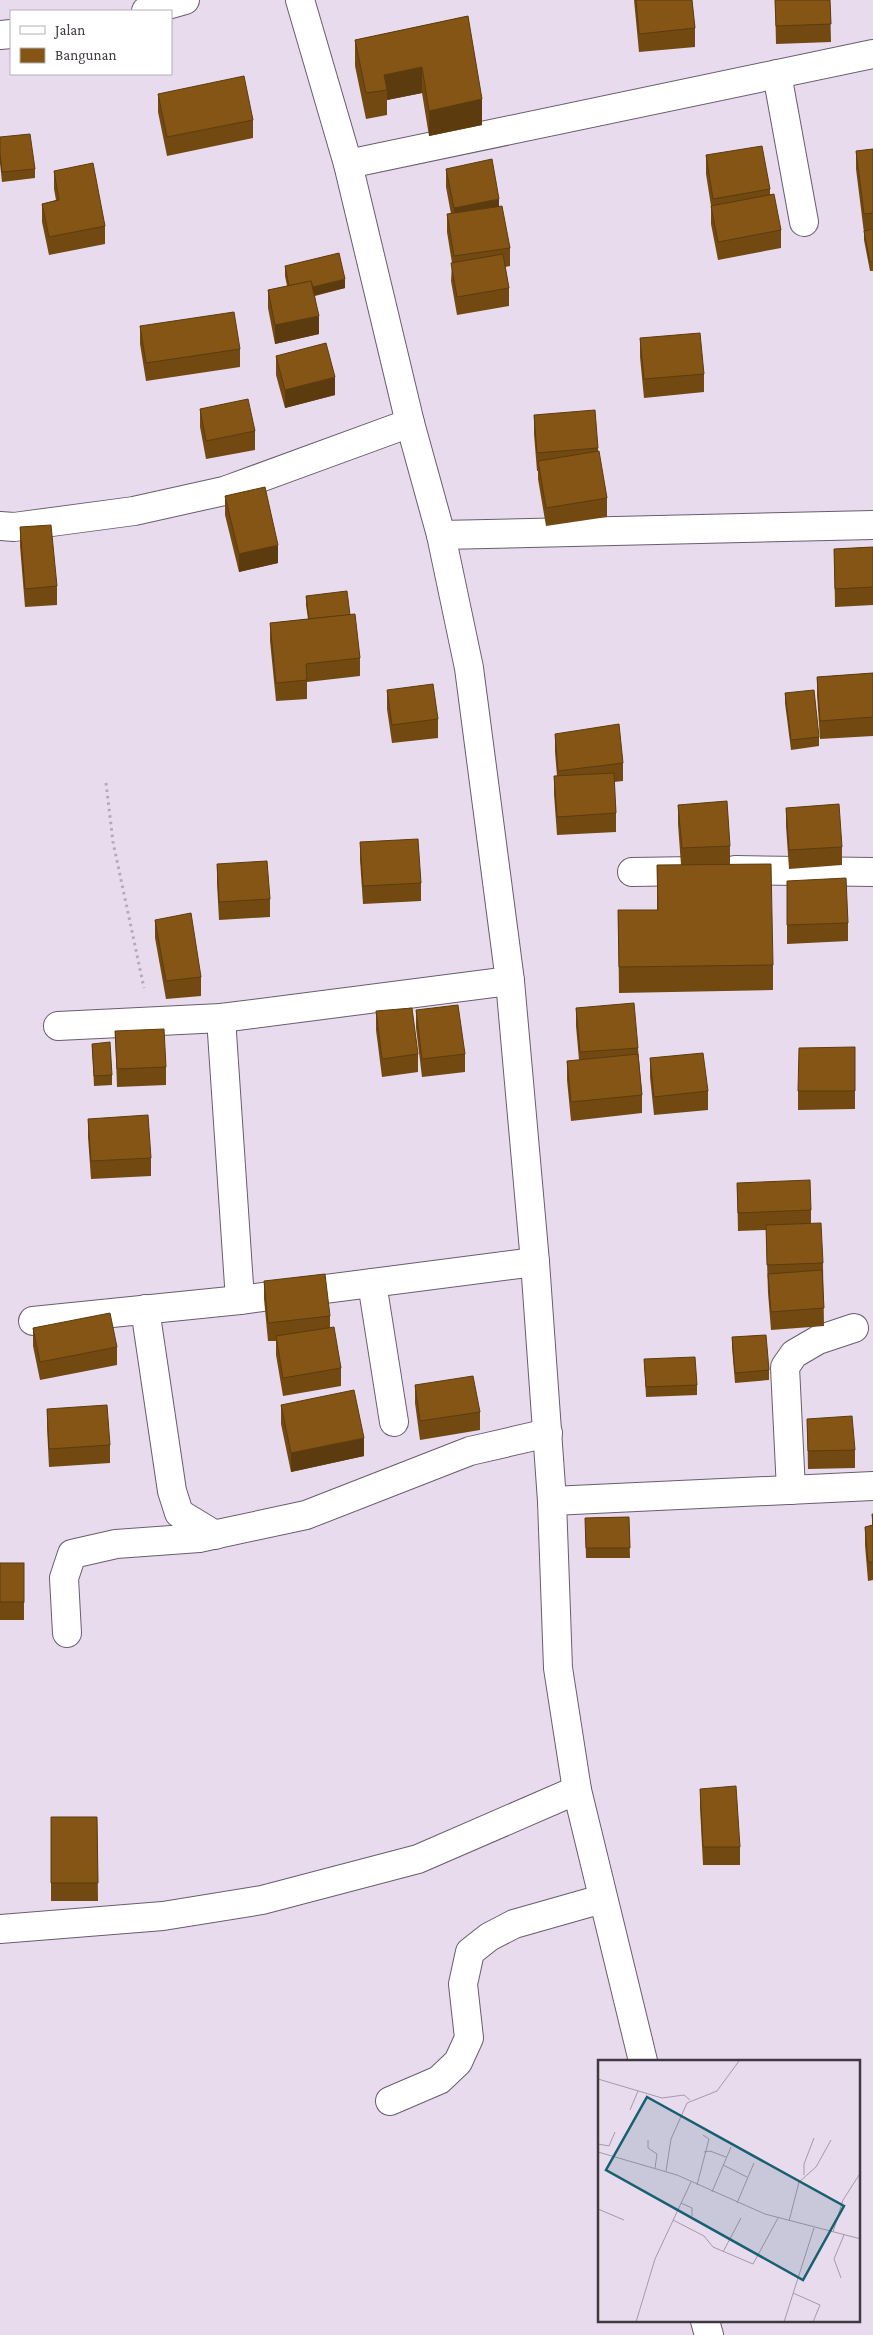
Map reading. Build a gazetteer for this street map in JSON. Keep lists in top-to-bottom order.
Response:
{
  "legend": ["Jalan", "Bangunan"]
}
